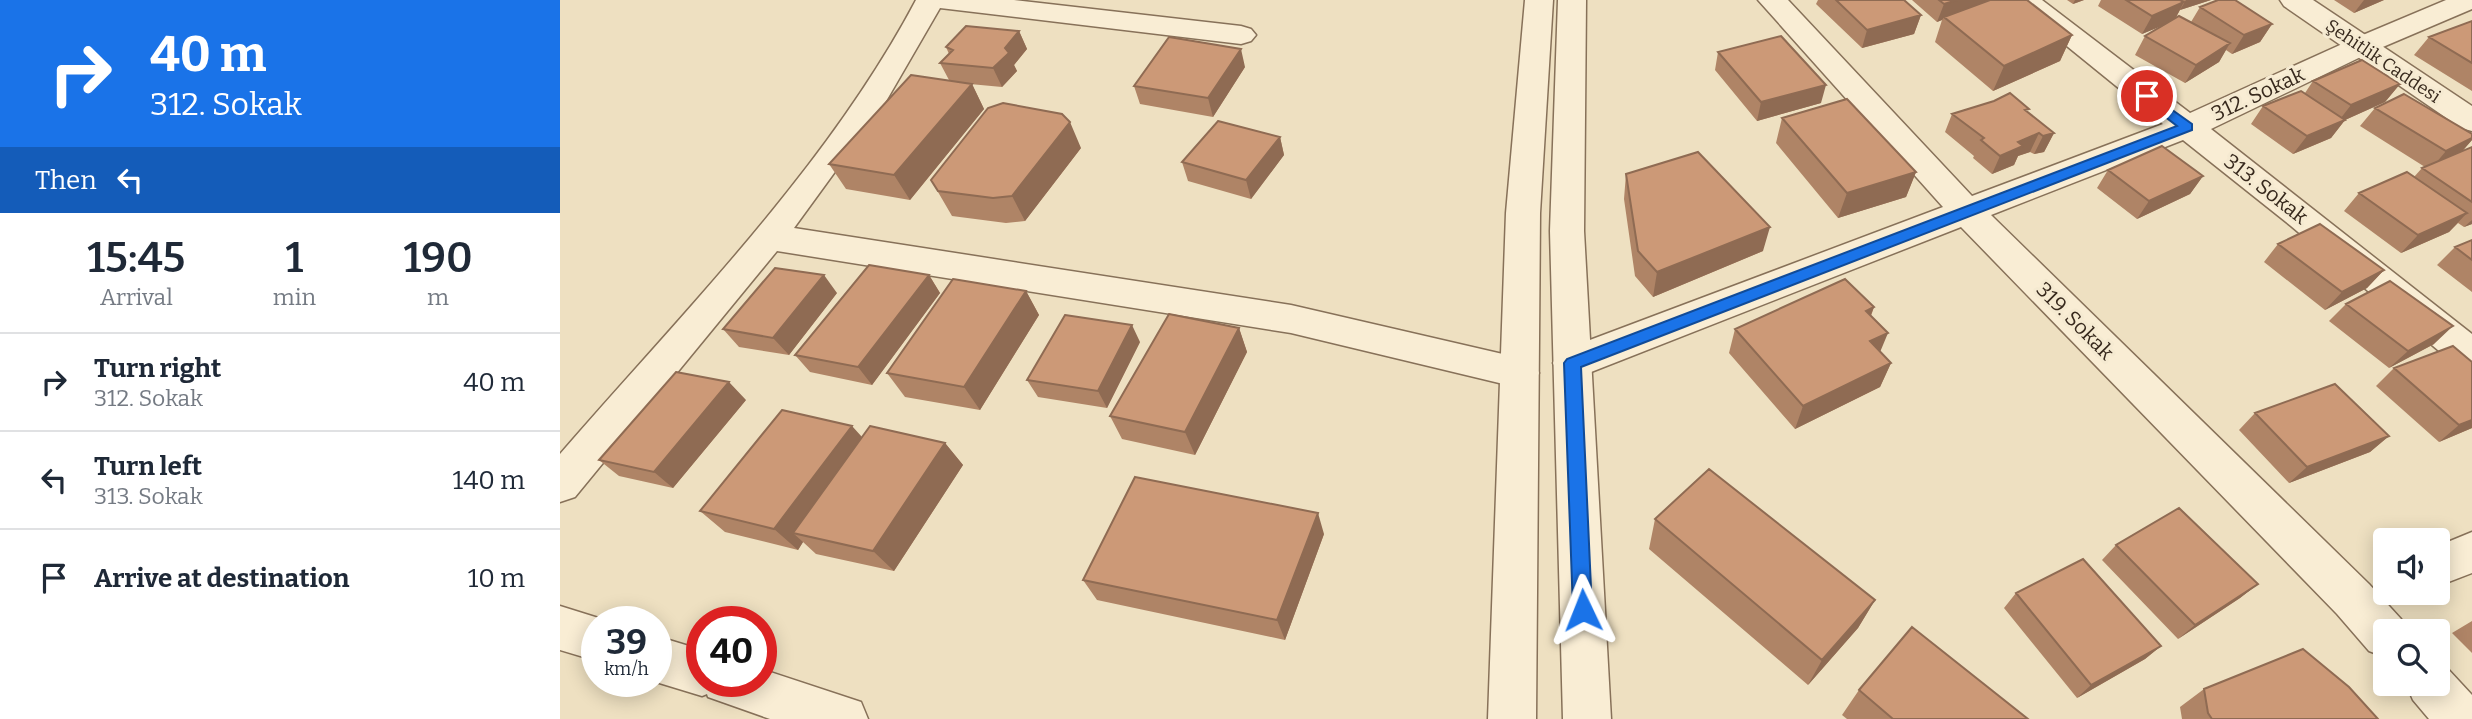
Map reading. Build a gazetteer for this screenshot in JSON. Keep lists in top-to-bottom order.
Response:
{
  "streets": {
    "street": [
      "Şehitlik Caddesi",
      "312. Sokak",
      "313. Sokak",
      "319. Sokak"
    ]
  },
  "crossings": [
    ["Şehitlik Caddesi", "312. Sokak"],
    ["312. Sokak", "313. Sokak"],
    ["312. Sokak", "319. Sokak"]
  ],
  "page": {
    "turn": ["40 m", "312. Sokak"],
    "then": "Then",
    "eta": [
      "15:45",
      "Arrival",
      "1",
      "min",
      "190",
      "m"
    ],
    "list": [
      {
        "name": "Turn right",
        "note": "312. Sokak",
        "value": "40 m"
      },
      {
        "name": "Turn left",
        "note": "313. Sokak",
        "value": "140 m"
      },
      {
        "name": "Arrive at destination",
        "value": "10 m"
      }
    ],
    "speed": "39 km/h",
    "limit": "40"
  }
}
